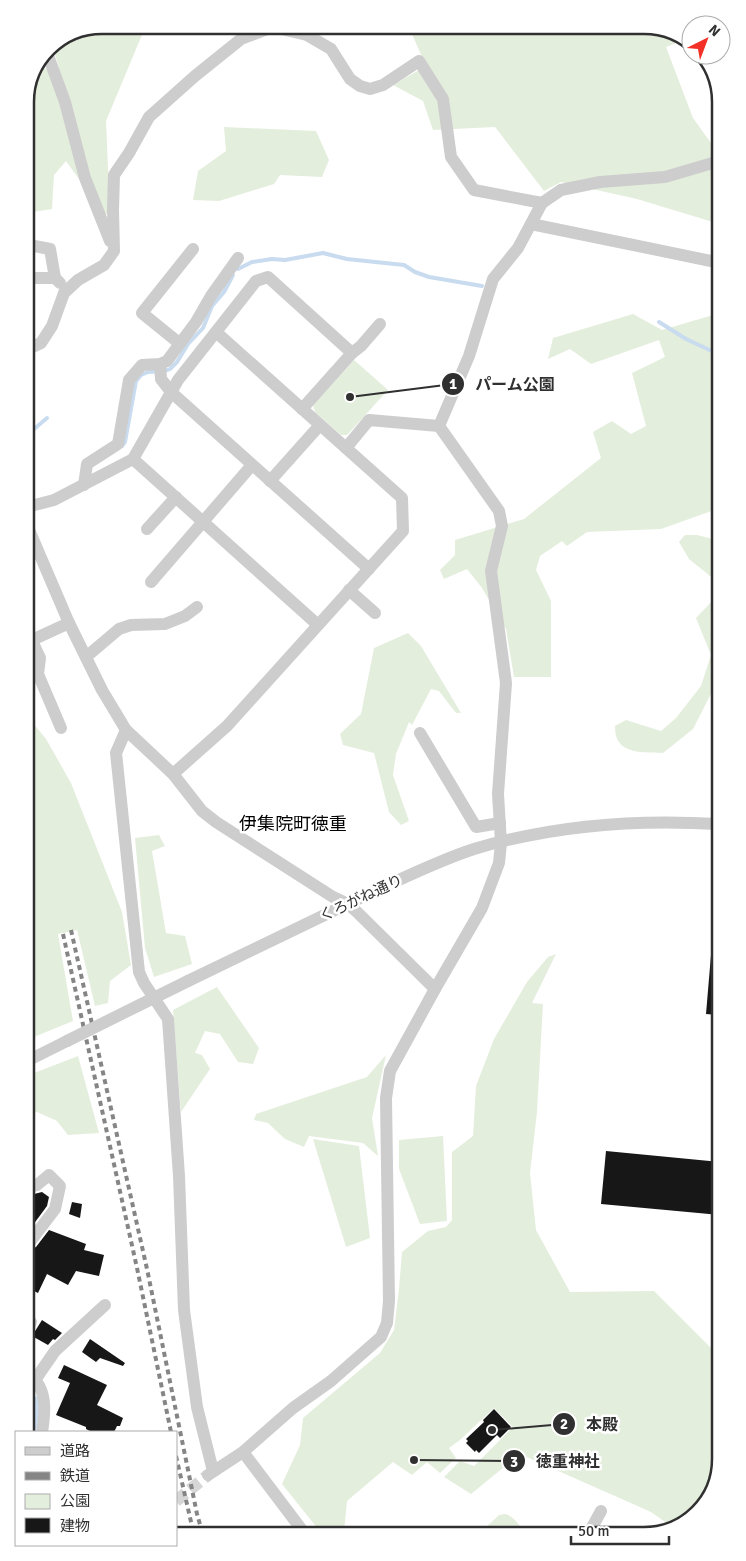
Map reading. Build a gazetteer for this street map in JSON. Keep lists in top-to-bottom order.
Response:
{
  "streets": {
    "street": ["くろがね通り"]
  },
  "districts": ["伊集院町徳重"],
  "places": ["パーム公園", "本殿", "徳重神社"],
  "legend": [
    "道路",
    "鉄道",
    "公園",
    "建物"
  ],
  "scale_bar": "50 m",
  "north": "top right"
}
